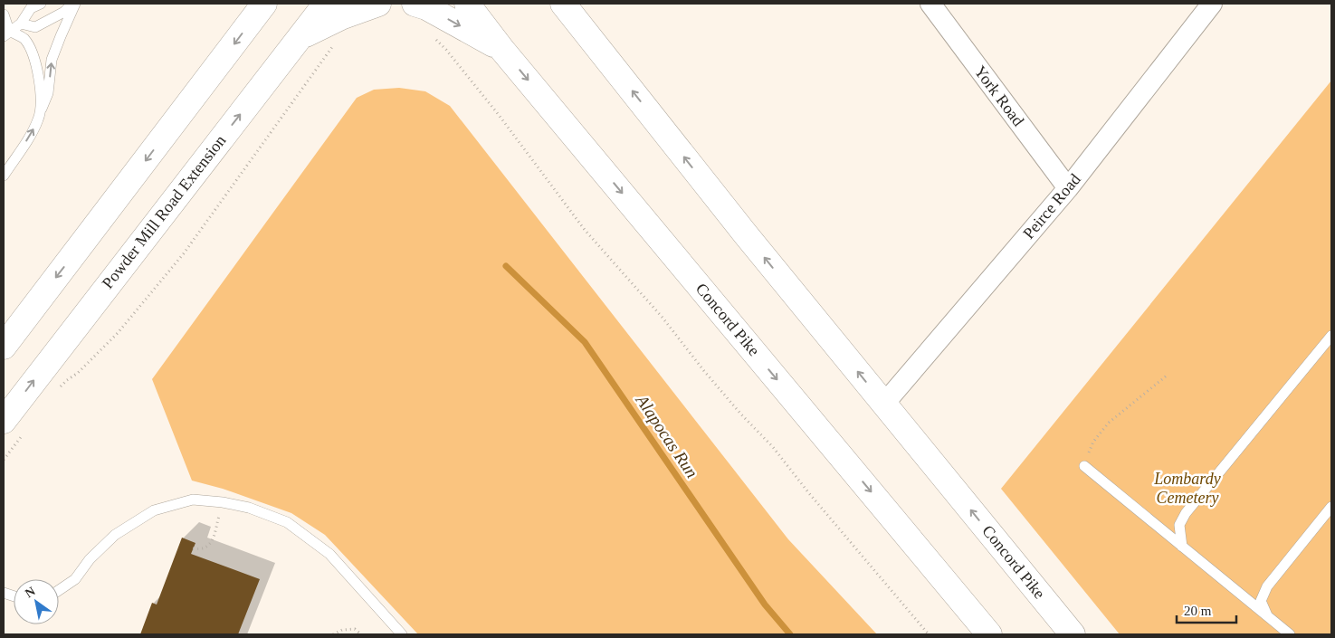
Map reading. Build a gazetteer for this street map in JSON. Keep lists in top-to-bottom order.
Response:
{
  "streets": {
    "highway": ["Powder Mill Road Extension", "Concord Pike"],
    "street": ["York Road", "Peirce Road"]
  },
  "crossings": [
    ["York Road", "Peirce Road"],
    ["Peirce Road", "Concord Pike"]
  ],
  "water": ["Alapocas Run"],
  "parks": ["Lombardy Cemetery"],
  "scale_bar": "20 m",
  "north": "top left"
}
